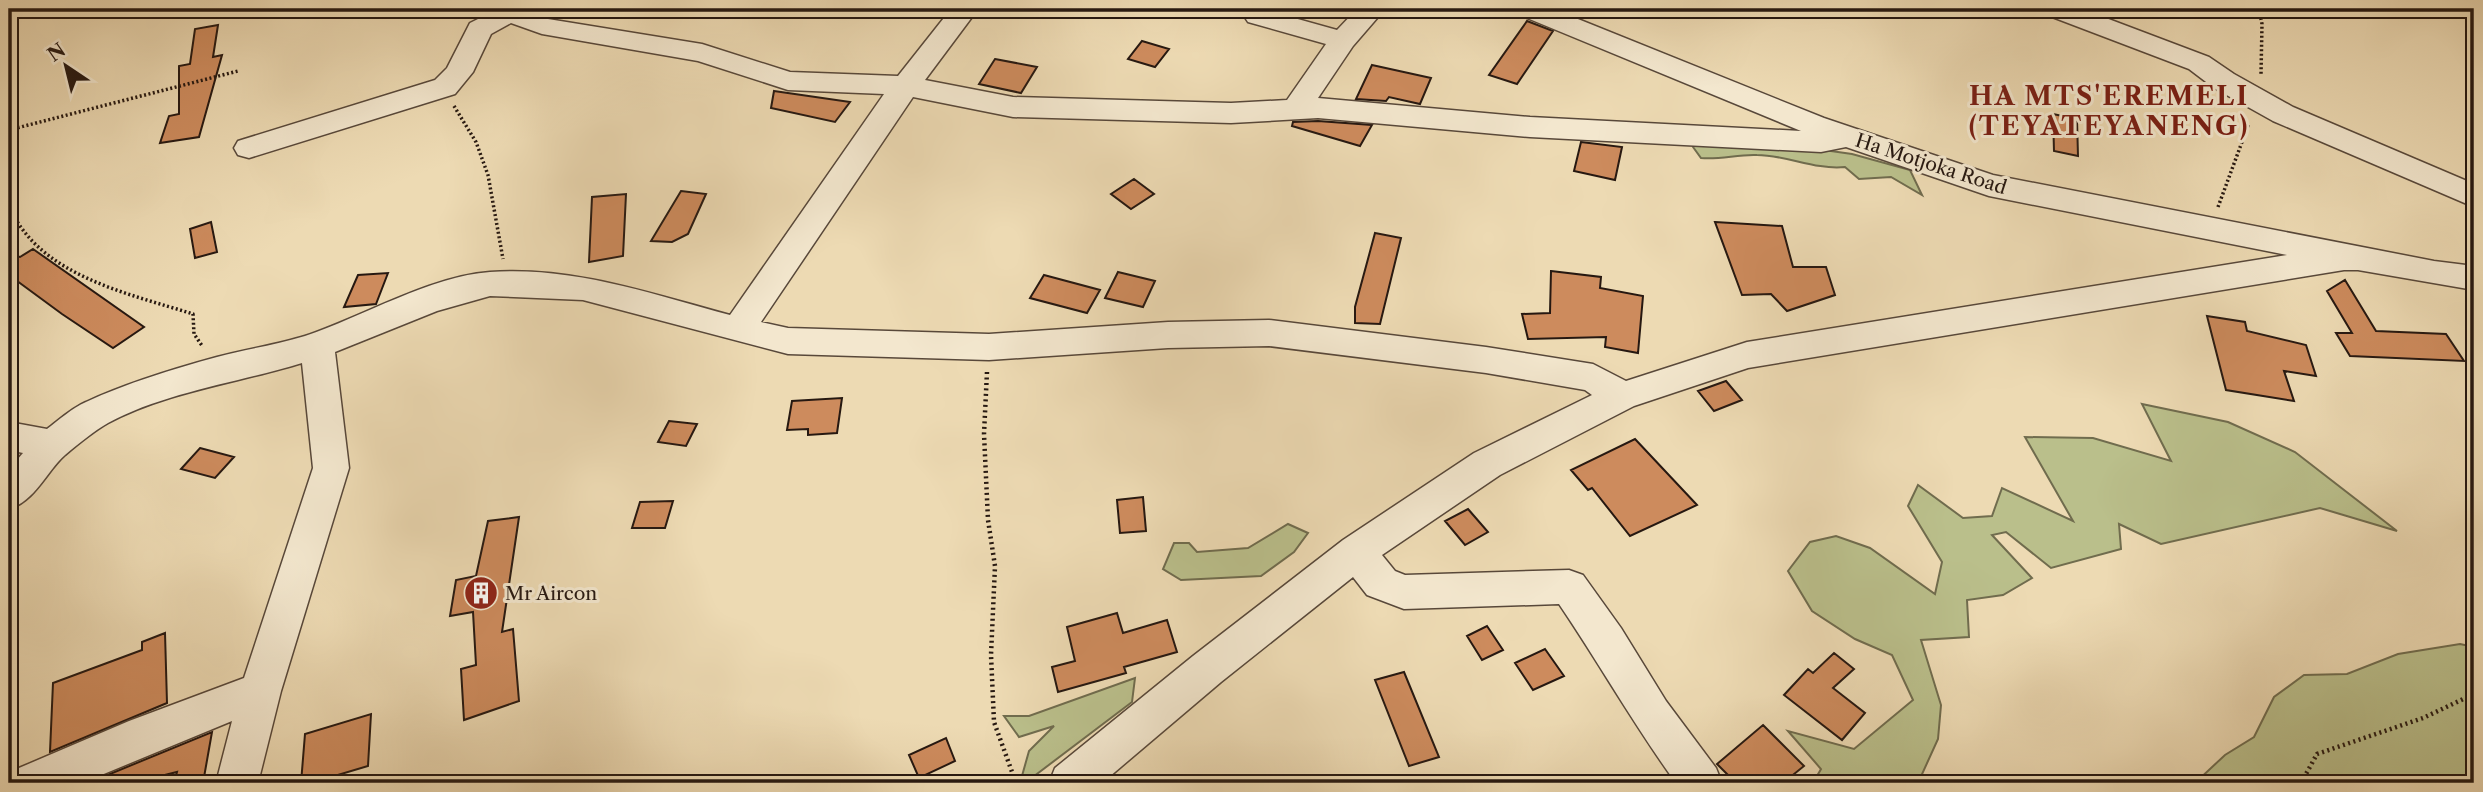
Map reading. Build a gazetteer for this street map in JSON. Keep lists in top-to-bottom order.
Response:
{
  "streets": {
    "street": ["Ha Motjoka Road"]
  },
  "districts": ["HA MTS'EREMELI (TEYATEYANENG)"],
  "places": {
    "building": ["Mr Aircon"]
  },
  "north": "top left"
}
